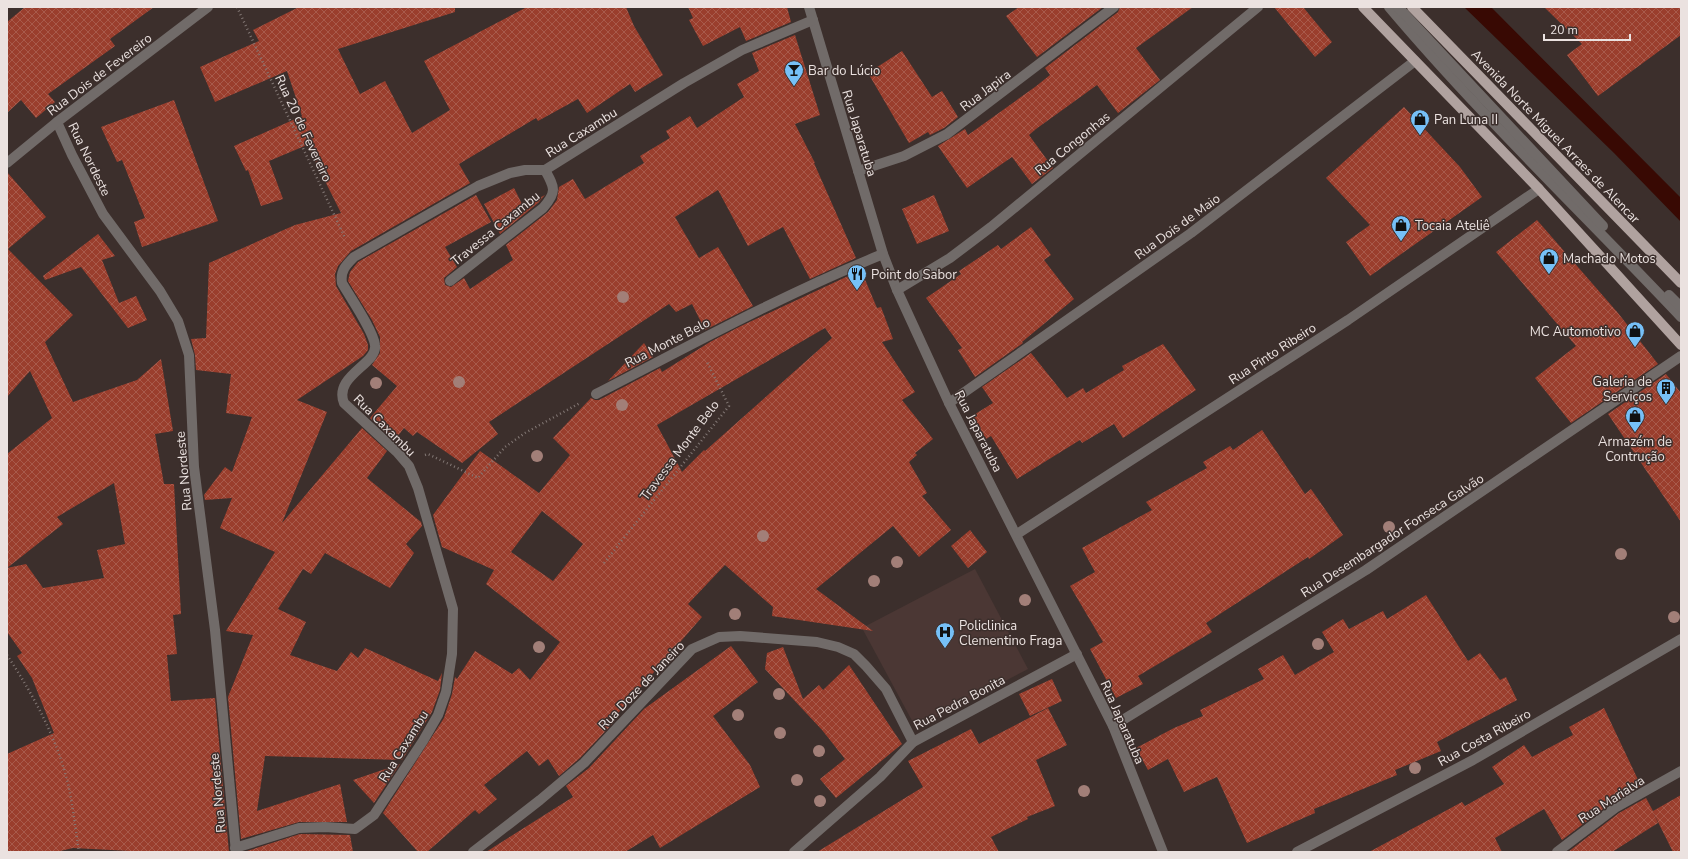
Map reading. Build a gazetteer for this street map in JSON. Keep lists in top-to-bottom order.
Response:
{
  "streets": {
    "main road": ["Avenida Norte Miguel Arraes de Alencar"],
    "street": [
      "Rua Dois de Fevereiro",
      "Rua Japira",
      "Rua Caxambu",
      "Rua Japaratuba",
      "Rua Congonhas",
      "Rua Nordeste",
      "Rua Dois de Maio",
      "Travessa Caxambu",
      "Rua Monte Belo",
      "Rua Pinto Ribeiro",
      "Rua Desembargador Fonseca Galvão",
      "Rua Doze de Janeiro",
      "Rua Pedra Bonita",
      "Rua Costa Ribeiro",
      "Rua Marialva"
    ],
    "path": ["Rua 20 de Fevereiro", "Travessa Monte Belo"]
  },
  "crossings": [
    ["Rua Dois de Fevereiro", "Rua Nordeste"],
    ["Rua Japira", "Rua Japaratuba"],
    ["Rua 20 de Fevereiro", "Rua Caxambu"],
    ["Rua Caxambu", "Rua Japaratuba"],
    ["Rua Caxambu", "Rua Nordeste"],
    ["Rua Caxambu", "Travessa Caxambu"],
    ["Rua Japaratuba", "Rua Congonhas"],
    ["Rua Japaratuba", "Rua Dois de Maio"],
    ["Rua Japaratuba", "Rua Monte Belo"],
    ["Rua Japaratuba", "Rua Pinto Ribeiro"],
    ["Rua Japaratuba", "Rua Desembargador Fonseca Galvão"],
    ["Rua Japaratuba", "Rua Pedra Bonita"],
    ["Rua Monte Belo", "Travessa Monte Belo"],
    ["Rua Doze de Janeiro", "Rua Pedra Bonita"]
  ],
  "places": {
    "bar": ["Bar do Lúcio"],
    "shop": [
      "Pan Luna II",
      "Tocaia Ateliê",
      "Machado Motos",
      "MC Automotivo",
      "Armazém de Contrução"
    ],
    "restaurant": ["Point do Sabor"],
    "building": ["Galeria de Serviços"],
    "hospital": ["Policlinica Clementino Fraga"]
  },
  "scale_bar": "20 m"
}
